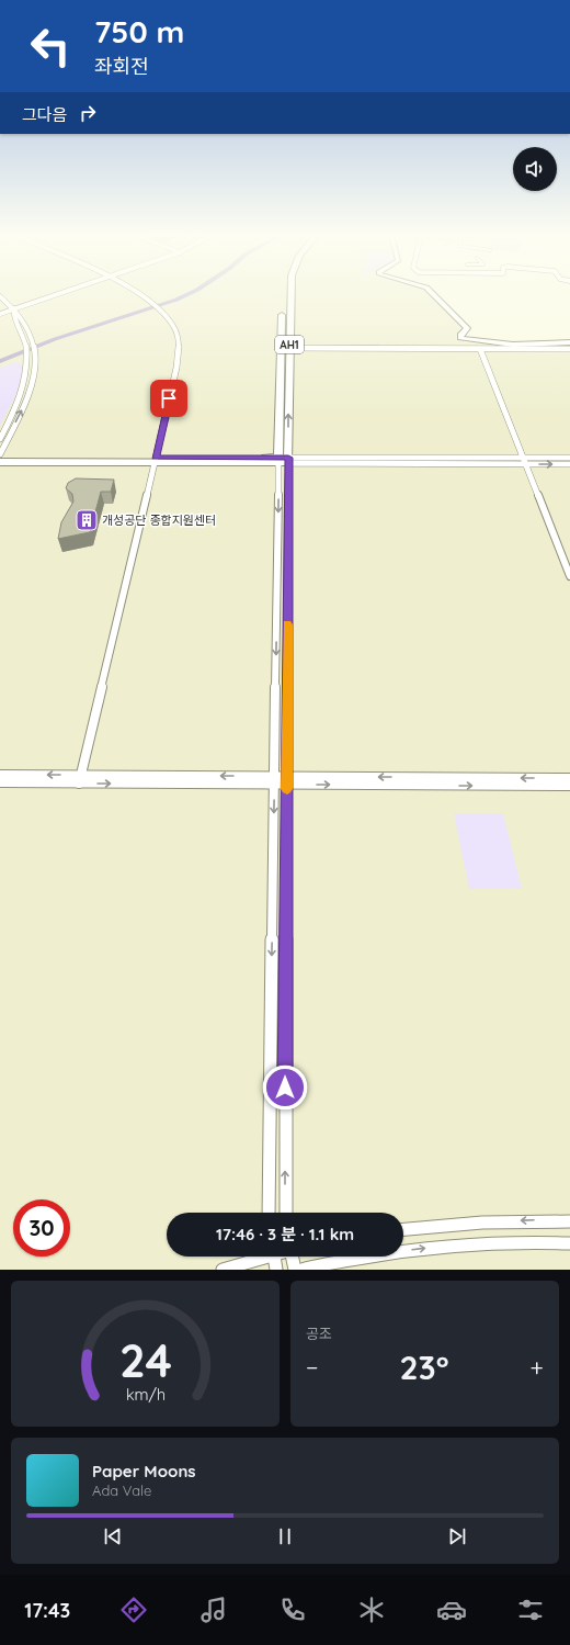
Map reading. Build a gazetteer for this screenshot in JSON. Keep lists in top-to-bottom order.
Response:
{
  "streets": {
    "main road": ["AH1"]
  },
  "places": {
    "building": ["개성공단 종합지원센터"]
  },
  "page": {
    "turn": ["750 m", "좌회전"],
    "then": "그다음",
    "limit": "30",
    "trip": "17:46 · 3 분 · 1.1 km",
    "tile": "공조",
    "heat": ["−", "23°", "+"],
    "song": ["Paper Moons", "Ada Vale"],
    "tabs": "17:43",
    "gauge": ["24", "km/h"]
  }
}
